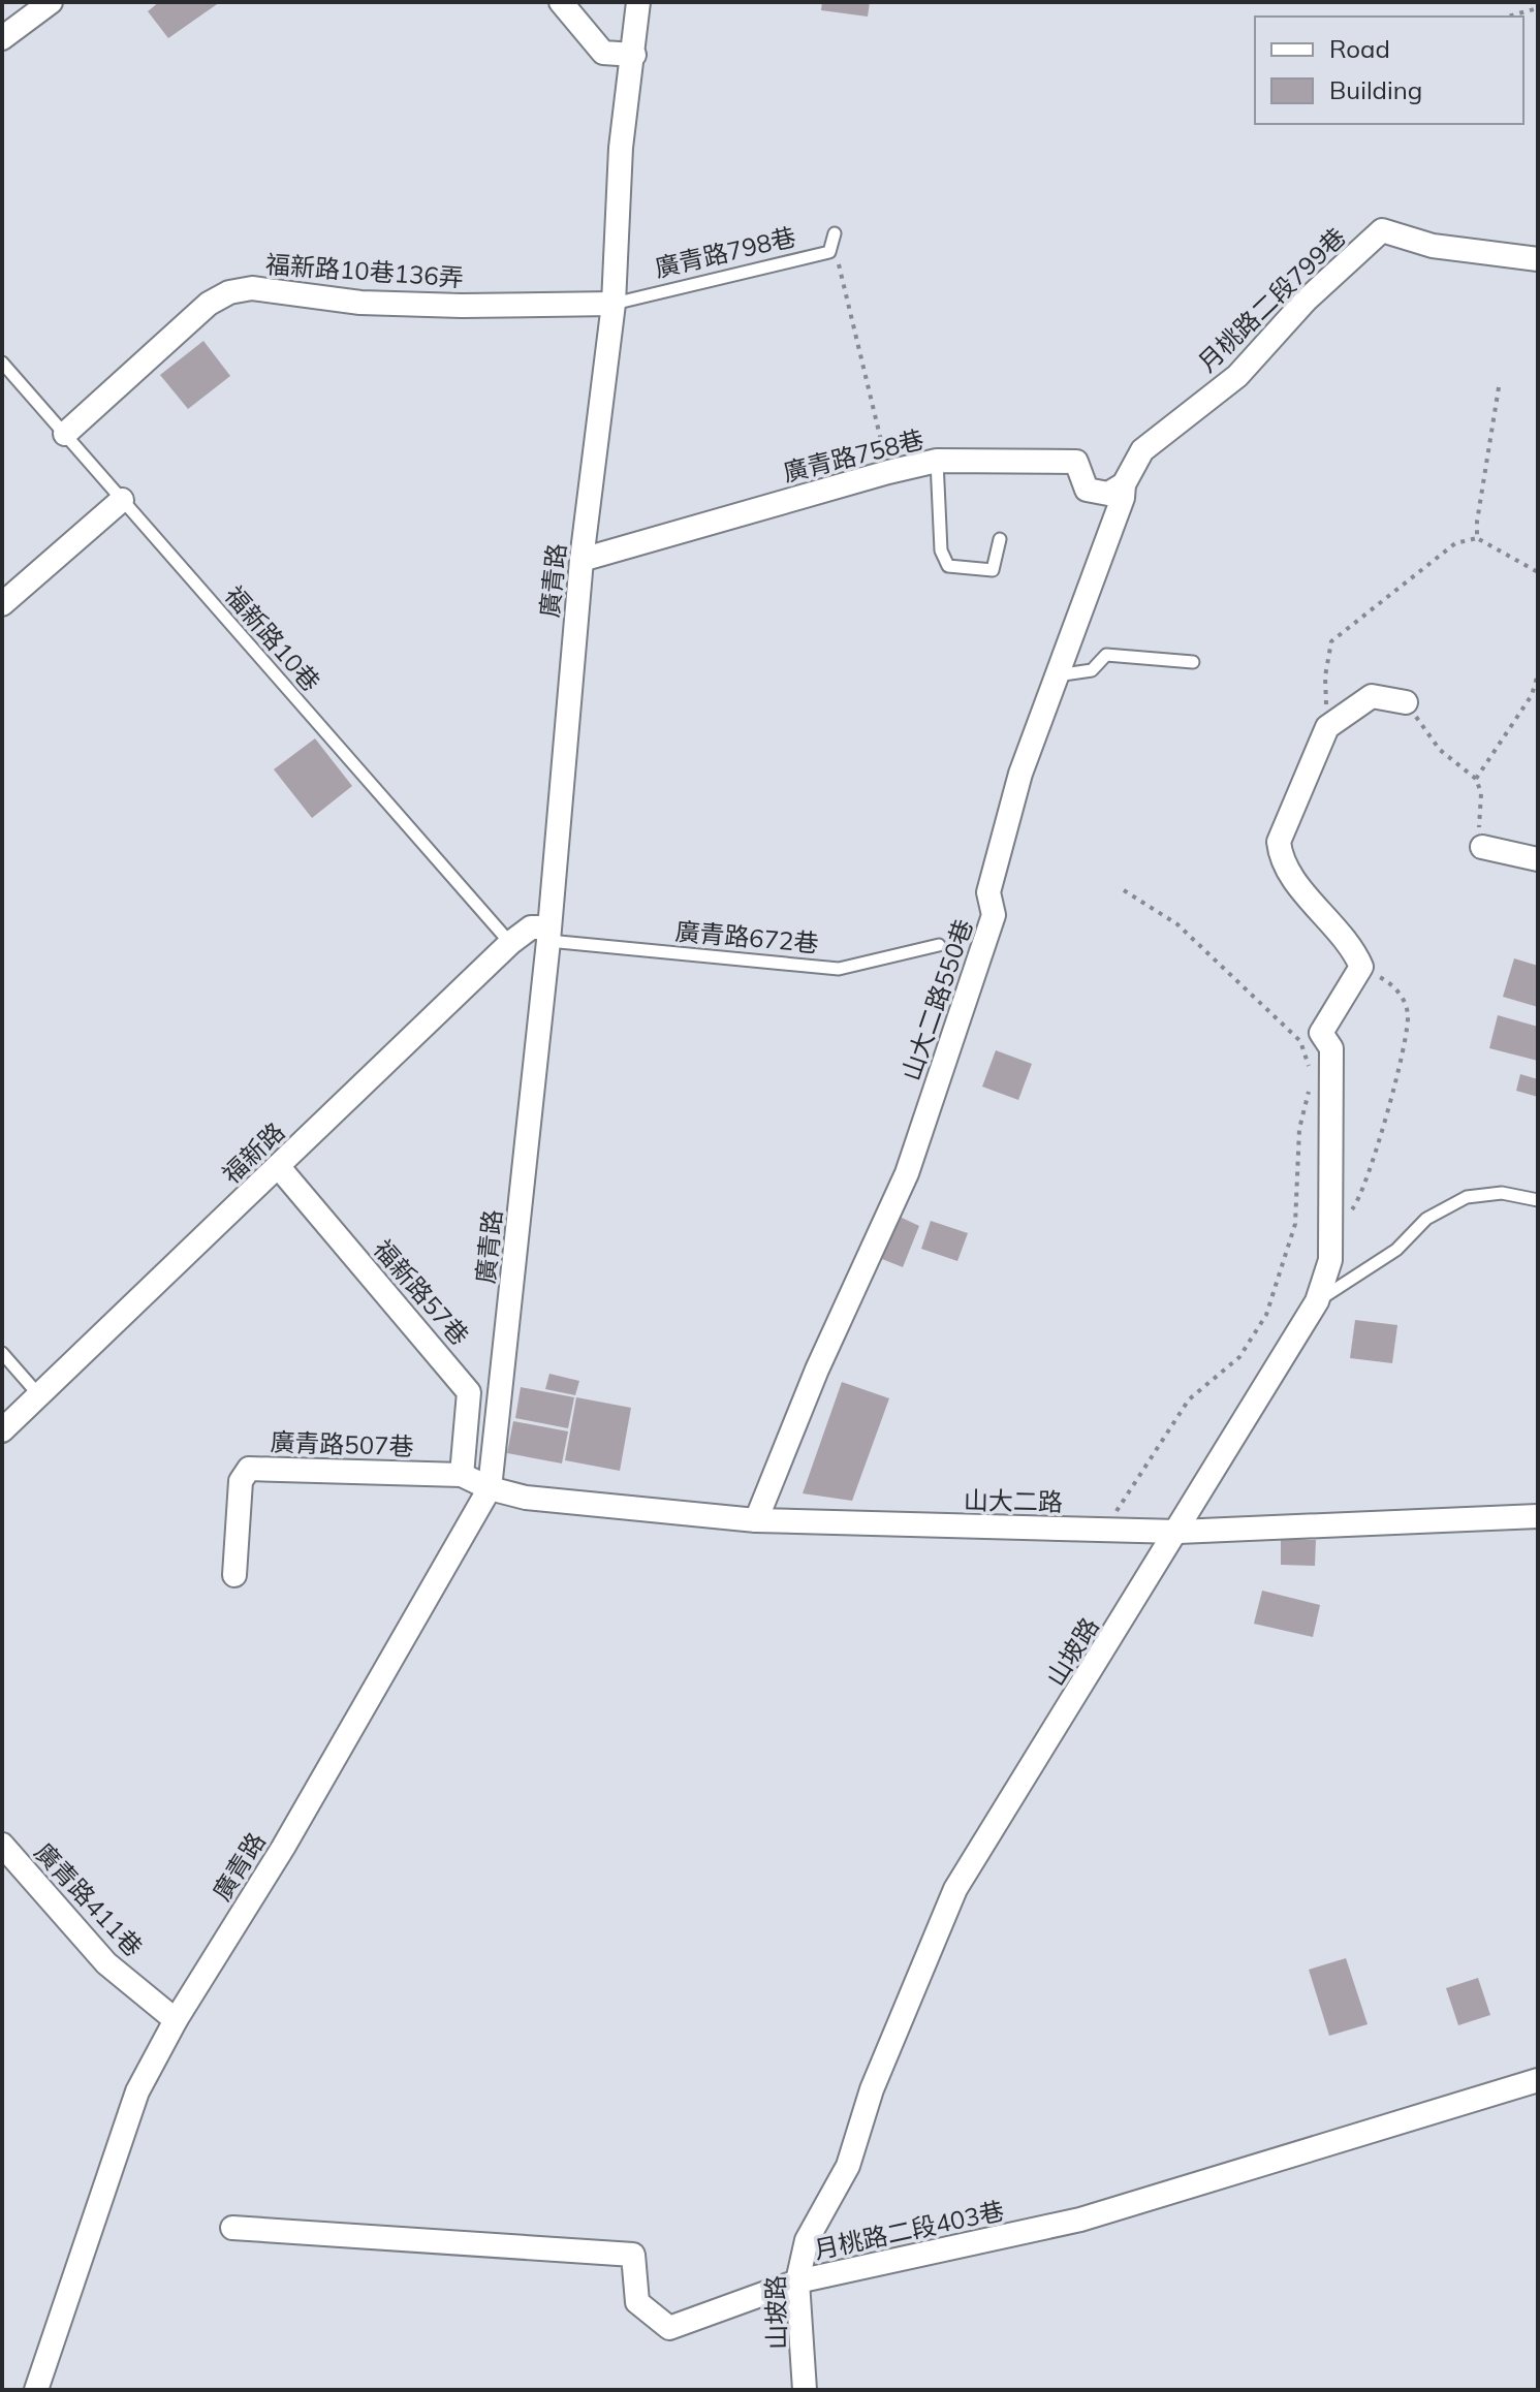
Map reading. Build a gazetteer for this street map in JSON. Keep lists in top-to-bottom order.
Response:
{
  "streets": {
    "street": [
      "福新路10巷136弄",
      "月桃路二段799巷",
      "廣青路758巷",
      "廣青路",
      "山大二路550巷",
      "福新路",
      "福新路57巷",
      "廣青路507巷",
      "山大二路",
      "山坡路",
      "廣青路411巷",
      "月桃路二段403巷"
    ],
    "lane": ["廣青路798巷", "福新路10巷", "廣青路672巷"]
  },
  "crossings": [
    ["廣青路798巷", "福新路10巷136弄"],
    ["廣青路798巷", "廣青路"],
    ["福新路10巷136弄", "廣青路"],
    ["福新路10巷136弄", "福新路10巷"],
    ["月桃路二段799巷", "廣青路758巷"],
    ["月桃路二段799巷", "山大二路550巷"],
    ["廣青路758巷", "廣青路"],
    ["廣青路758巷", "山大二路550巷"],
    ["廣青路", "廣青路672巷"],
    ["廣青路", "福新路"],
    ["廣青路", "廣青路507巷"],
    ["廣青路", "山大二路"],
    ["廣青路", "廣青路411巷"],
    ["福新路10巷", "福新路"],
    ["廣青路672巷", "福新路"],
    ["山大二路550巷", "山大二路"],
    ["福新路", "福新路57巷"],
    ["福新路57巷", "廣青路507巷"],
    ["廣青路507巷", "山大二路"],
    ["山大二路", "山坡路"],
    ["山坡路", "月桃路二段403巷"]
  ],
  "legend": ["Road", "Building"]
}
